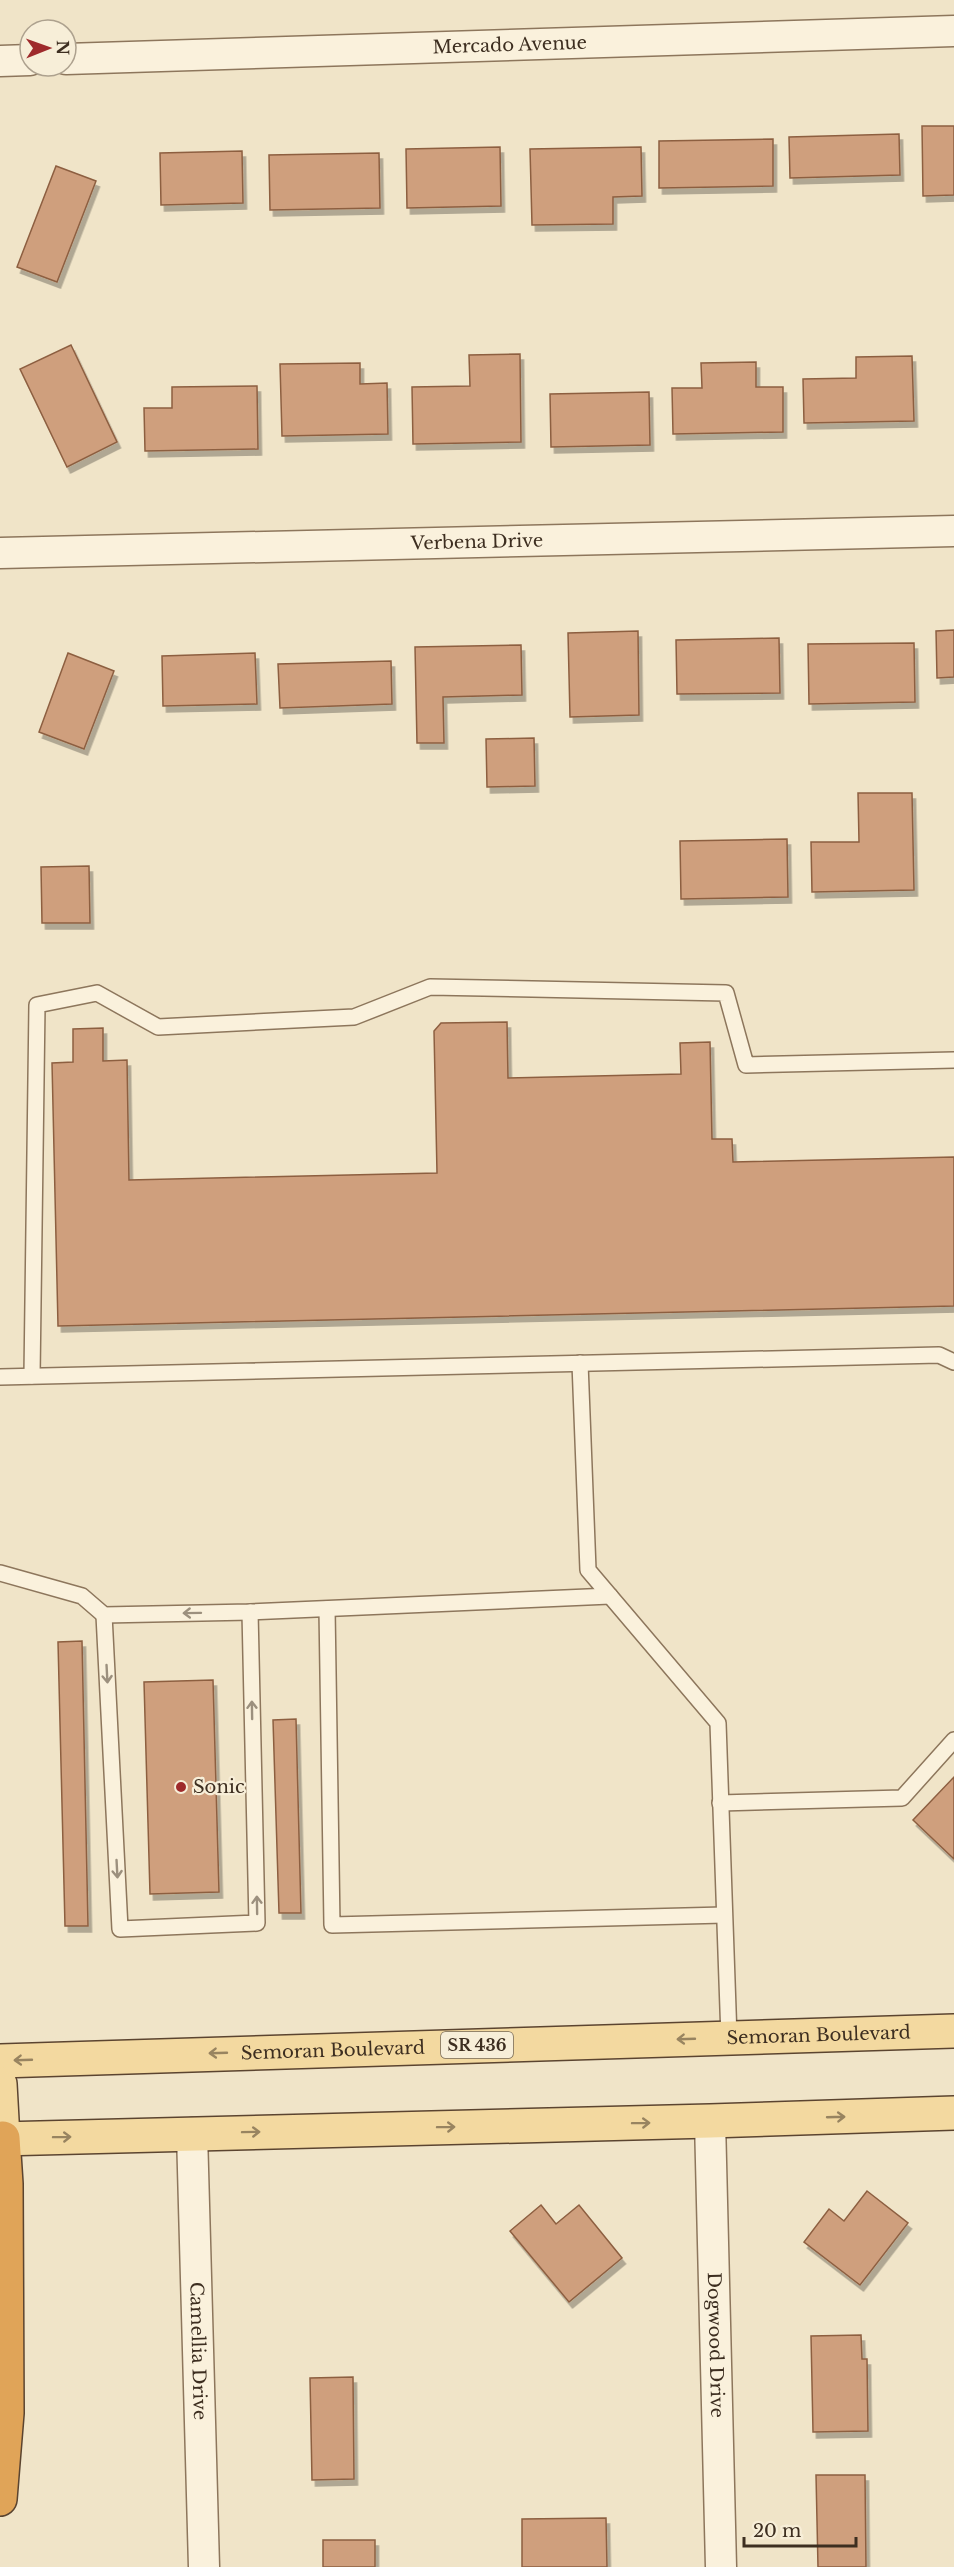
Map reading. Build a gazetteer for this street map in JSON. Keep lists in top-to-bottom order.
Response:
{
  "streets": {
    "main road": ["Semoran Boulevard", "SR 436"],
    "street": [
      "Mercado Avenue",
      "Verbena Drive",
      "Dogwood Drive",
      "Camellia Drive"
    ]
  },
  "places": ["Sonic"],
  "scale_bar": "20 m",
  "north": "right"
}
